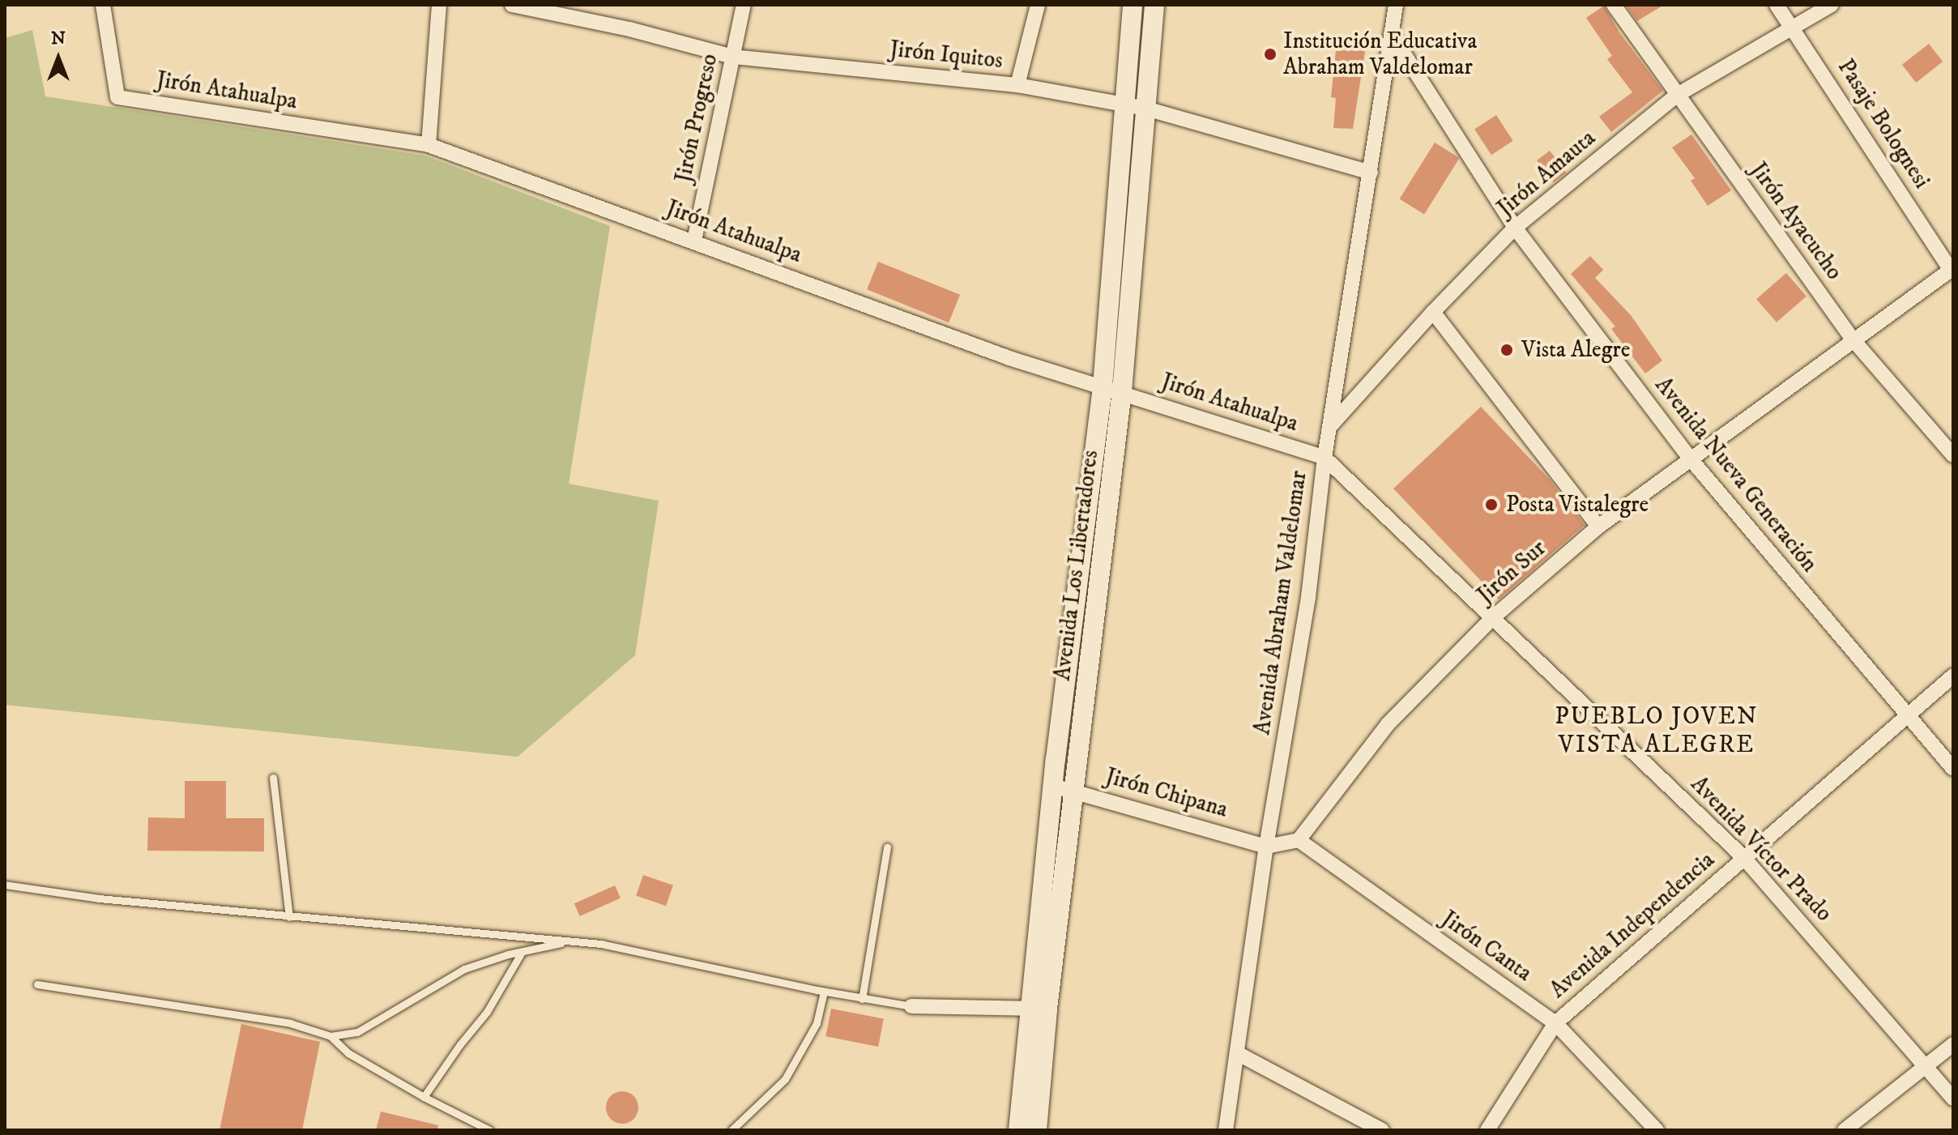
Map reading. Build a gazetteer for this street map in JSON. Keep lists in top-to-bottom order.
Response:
{
  "streets": {
    "street": [
      "Jirón Iquitos",
      "Jirón Atahualpa",
      "Jirón Progreso",
      "Pasaje Bolognesi",
      "Jirón Amauta",
      "Jirón Ayacucho",
      "Avenida Nueva Generación",
      "Avenida Los Libertadores",
      "Jirón Sur",
      "Avenida Abraham Valdelomar",
      "Jirón Chipana",
      "Avenida Víctor Prado",
      "Avenida Independencia",
      "Jirón Canta"
    ]
  },
  "crossings": [
    ["Jirón Iquitos", "Jirón Progreso"],
    ["Jirón Iquitos", "Avenida Los Libertadores"],
    ["Jirón Iquitos", "Avenida Abraham Valdelomar"],
    ["Jirón Atahualpa", "Jirón Progreso"],
    ["Jirón Atahualpa", "Avenida Los Libertadores"],
    ["Jirón Atahualpa", "Avenida Abraham Valdelomar"],
    ["Jirón Atahualpa", "Avenida Víctor Prado"],
    ["Pasaje Bolognesi", "Jirón Amauta"],
    ["Pasaje Bolognesi", "Jirón Sur"],
    ["Jirón Amauta", "Jirón Ayacucho"],
    ["Jirón Amauta", "Avenida Nueva Generación"],
    ["Jirón Amauta", "Avenida Abraham Valdelomar"],
    ["Jirón Ayacucho", "Jirón Sur"],
    ["Avenida Nueva Generación", "Jirón Sur"],
    ["Avenida Nueva Generación", "Avenida Abraham Valdelomar"],
    ["Avenida Nueva Generación", "Avenida Independencia"],
    ["Avenida Los Libertadores", "Jirón Chipana"],
    ["Jirón Sur", "Avenida Víctor Prado"],
    ["Jirón Sur", "Jirón Canta"],
    ["Avenida Abraham Valdelomar", "Jirón Chipana"],
    ["Avenida Abraham Valdelomar", "Avenida Víctor Prado"],
    ["Avenida Víctor Prado", "Avenida Independencia"],
    ["Avenida Independencia", "Jirón Canta"]
  ],
  "districts": ["PUEBLO JOVEN VISTA ALEGRE"],
  "places": ["Institución Educativa Abraham Valdelomar", "Vista Alegre", "Posta Vistalegre"],
  "north": "top"
}
